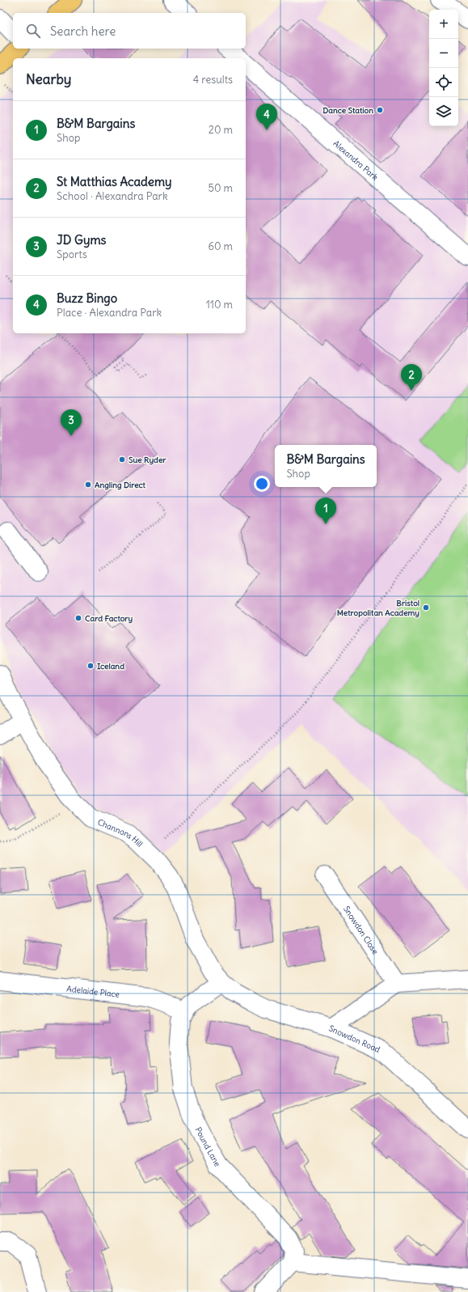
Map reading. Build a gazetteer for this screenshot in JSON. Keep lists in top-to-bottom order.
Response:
{
  "streets": {
    "street": [
      "Alexandra Park",
      "Channons Hill",
      "Snowdon Close",
      "Adelaide Place",
      "Snowdon Road",
      "Pound Lane"
    ]
  },
  "crossings": [
    ["Channons Hill", "Snowdon Road"],
    ["Channons Hill", "Pound Lane"],
    ["Adelaide Place", "Pound Lane"],
    ["Snowdon Road", "Pound Lane"]
  ],
  "places": [
    "Dance Station",
    "Sue Ryder",
    "Angling Direct",
    "Bristol Metropolitan Academy",
    "Card Factory",
    "Iceland"
  ],
  "page": {
    "map_buttons": ["+", "−"],
    "search": "Search here",
    "heading": ["Nearby", "4 results"],
    "list": [
      {
        "mark": "1",
        "name": "B&M Bargains",
        "note": "Shop",
        "value": "20 m"
      },
      {
        "mark": "2",
        "name": "St Matthias Academy",
        "note": "School · Alexandra Park",
        "value": "50 m"
      },
      {
        "mark": "3",
        "name": "JD Gyms",
        "note": "Sports",
        "value": "60 m"
      },
      {
        "mark": "4",
        "name": "Buzz Bingo",
        "note": "Place · Alexandra Park",
        "value": "110 m"
      }
    ],
    "pins": [
      "4",
      "2",
      "3",
      "1"
    ],
    "popup": ["B&M Bargains", "Shop"]
  }
}
